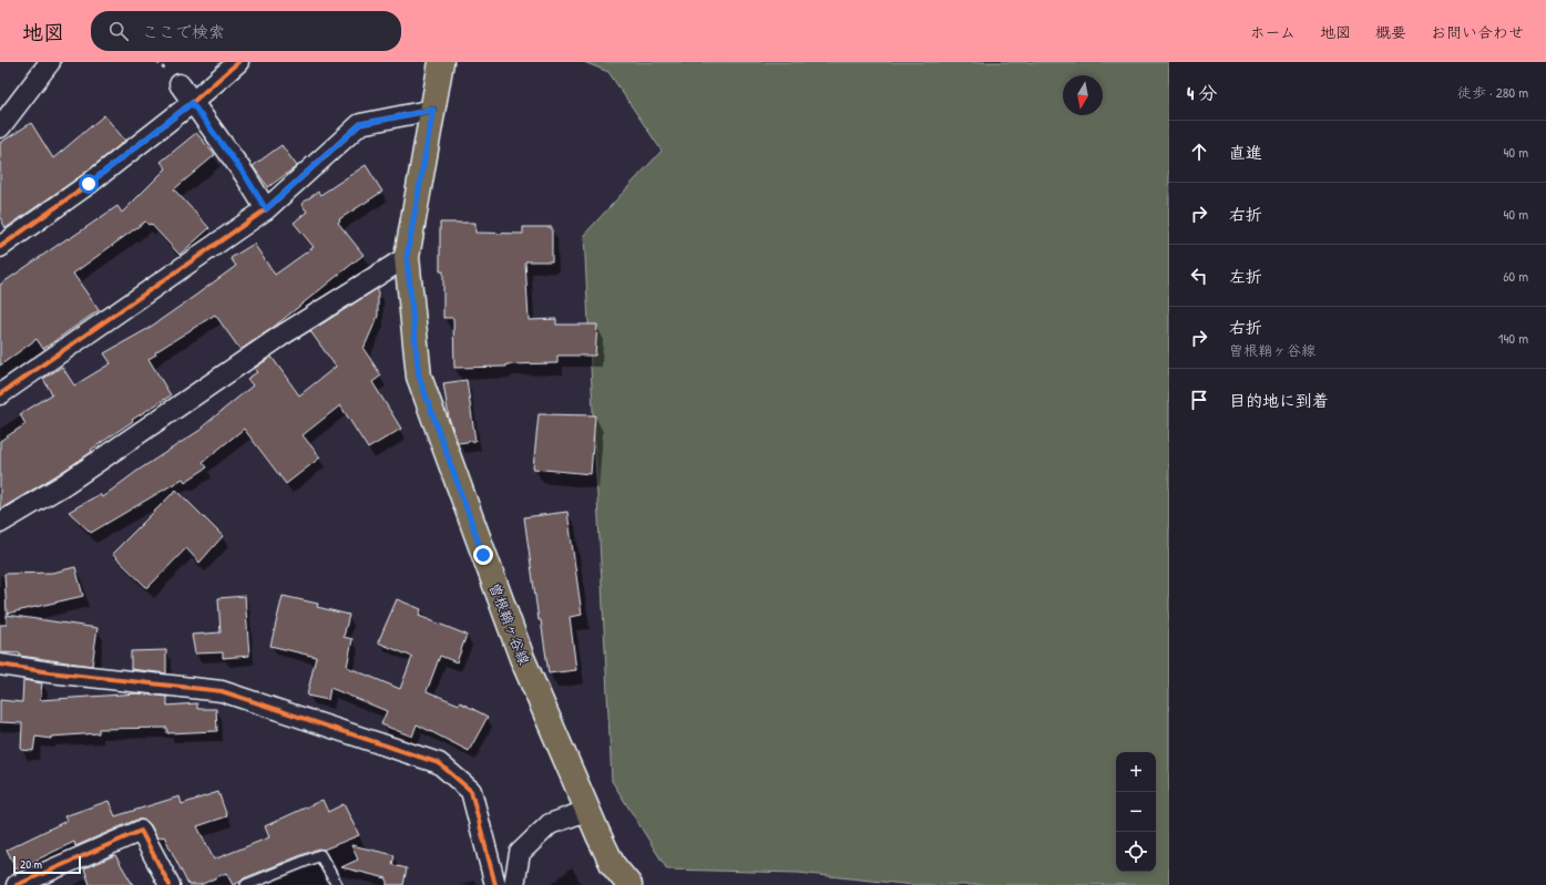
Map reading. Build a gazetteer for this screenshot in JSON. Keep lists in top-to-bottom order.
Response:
{
  "streets": {
    "main road": ["曽根鞘ヶ谷線"]
  },
  "scale_bar": "20 m",
  "north": "bottom",
  "page": {
    "header": "地図",
    "search": "ここで検索",
    "nav": [
      "ホーム",
      "地図",
      "概要",
      "お問い合わせ"
    ],
    "heading": ["4 分", "徒歩 · 280 m"],
    "list": [
      ["直進", "40 m"],
      ["右折", "40 m"],
      ["左折", "60 m"],
      ["右折", "曽根鞘ヶ谷線", "140 m"],
      "目的地に到着"
    ],
    "map_buttons": ["+", "−"],
    "scale": "20 m"
  }
}
